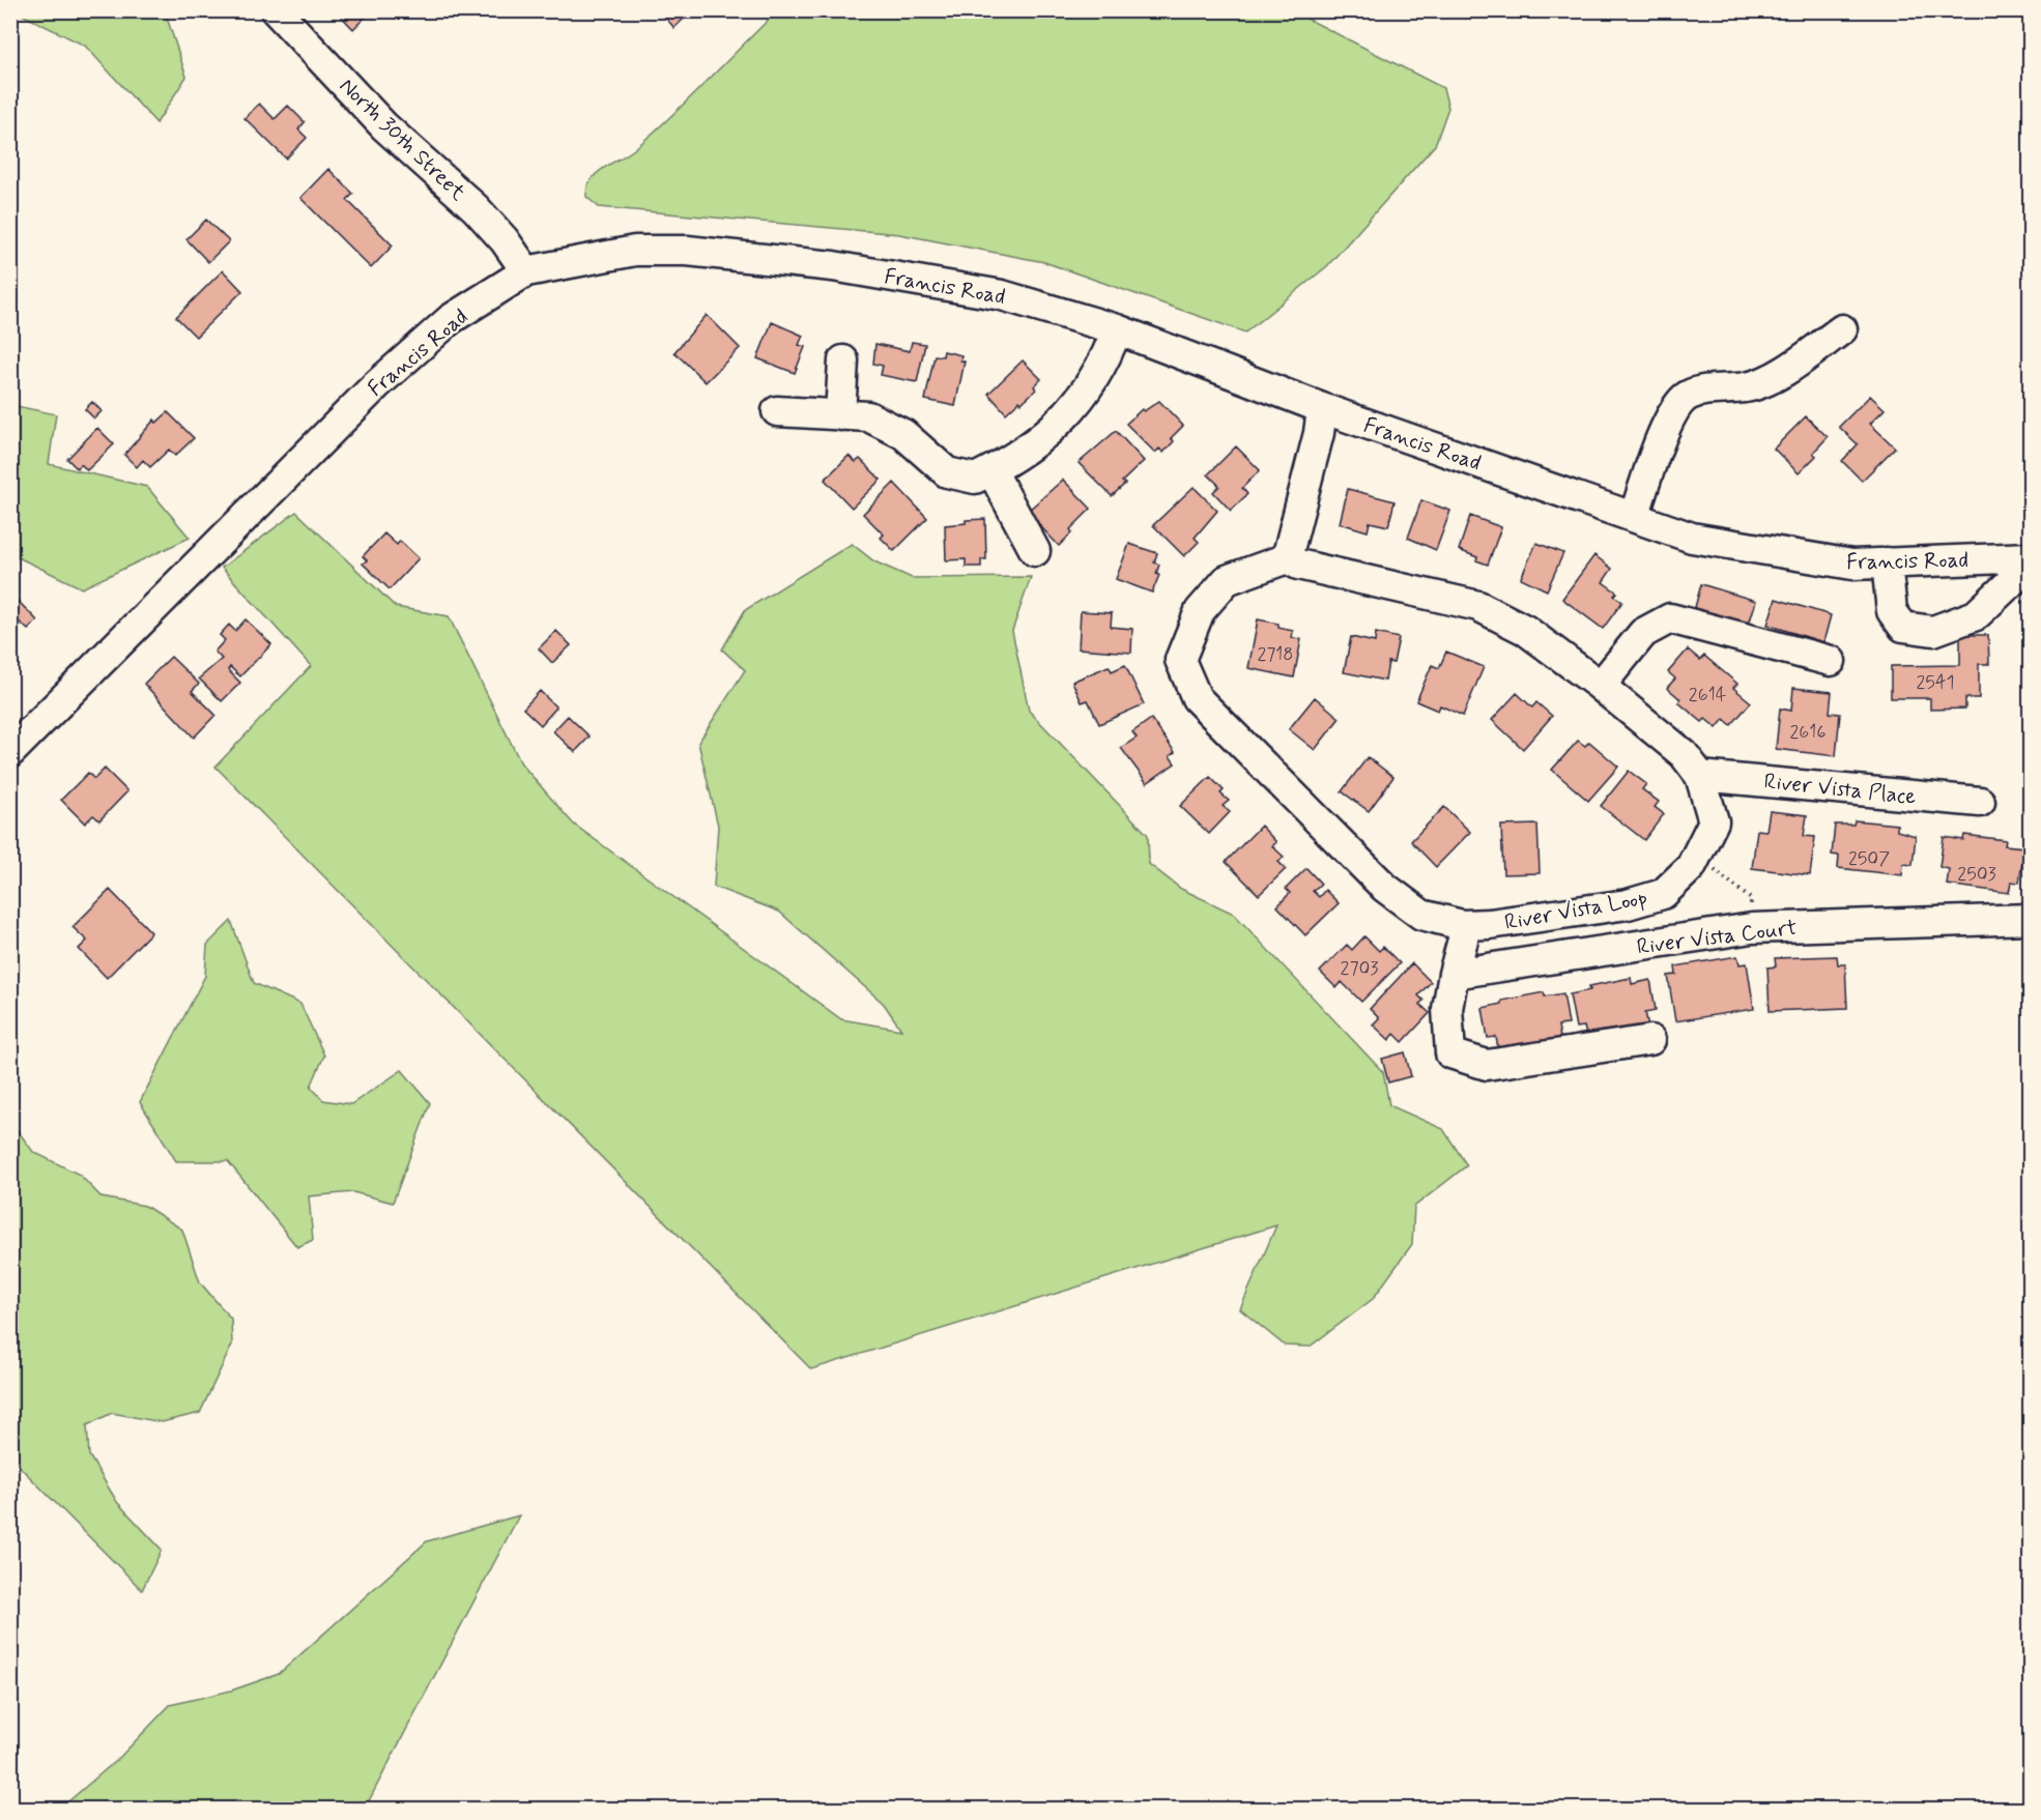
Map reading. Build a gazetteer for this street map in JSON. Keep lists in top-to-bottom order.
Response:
{
  "streets": {
    "street": [
      "North 30th Street",
      "Francis Road",
      "River Vista Place",
      "River Vista Loop",
      "River Vista Court"
    ]
  },
  "crossings": [
    ["North 30th Street", "Francis Road"],
    ["River Vista Place", "River Vista Loop"]
  ],
  "house_numbers": [
    "2718",
    "2541",
    "2614",
    "2616",
    "2507",
    "2503",
    "2703"
  ]
}
